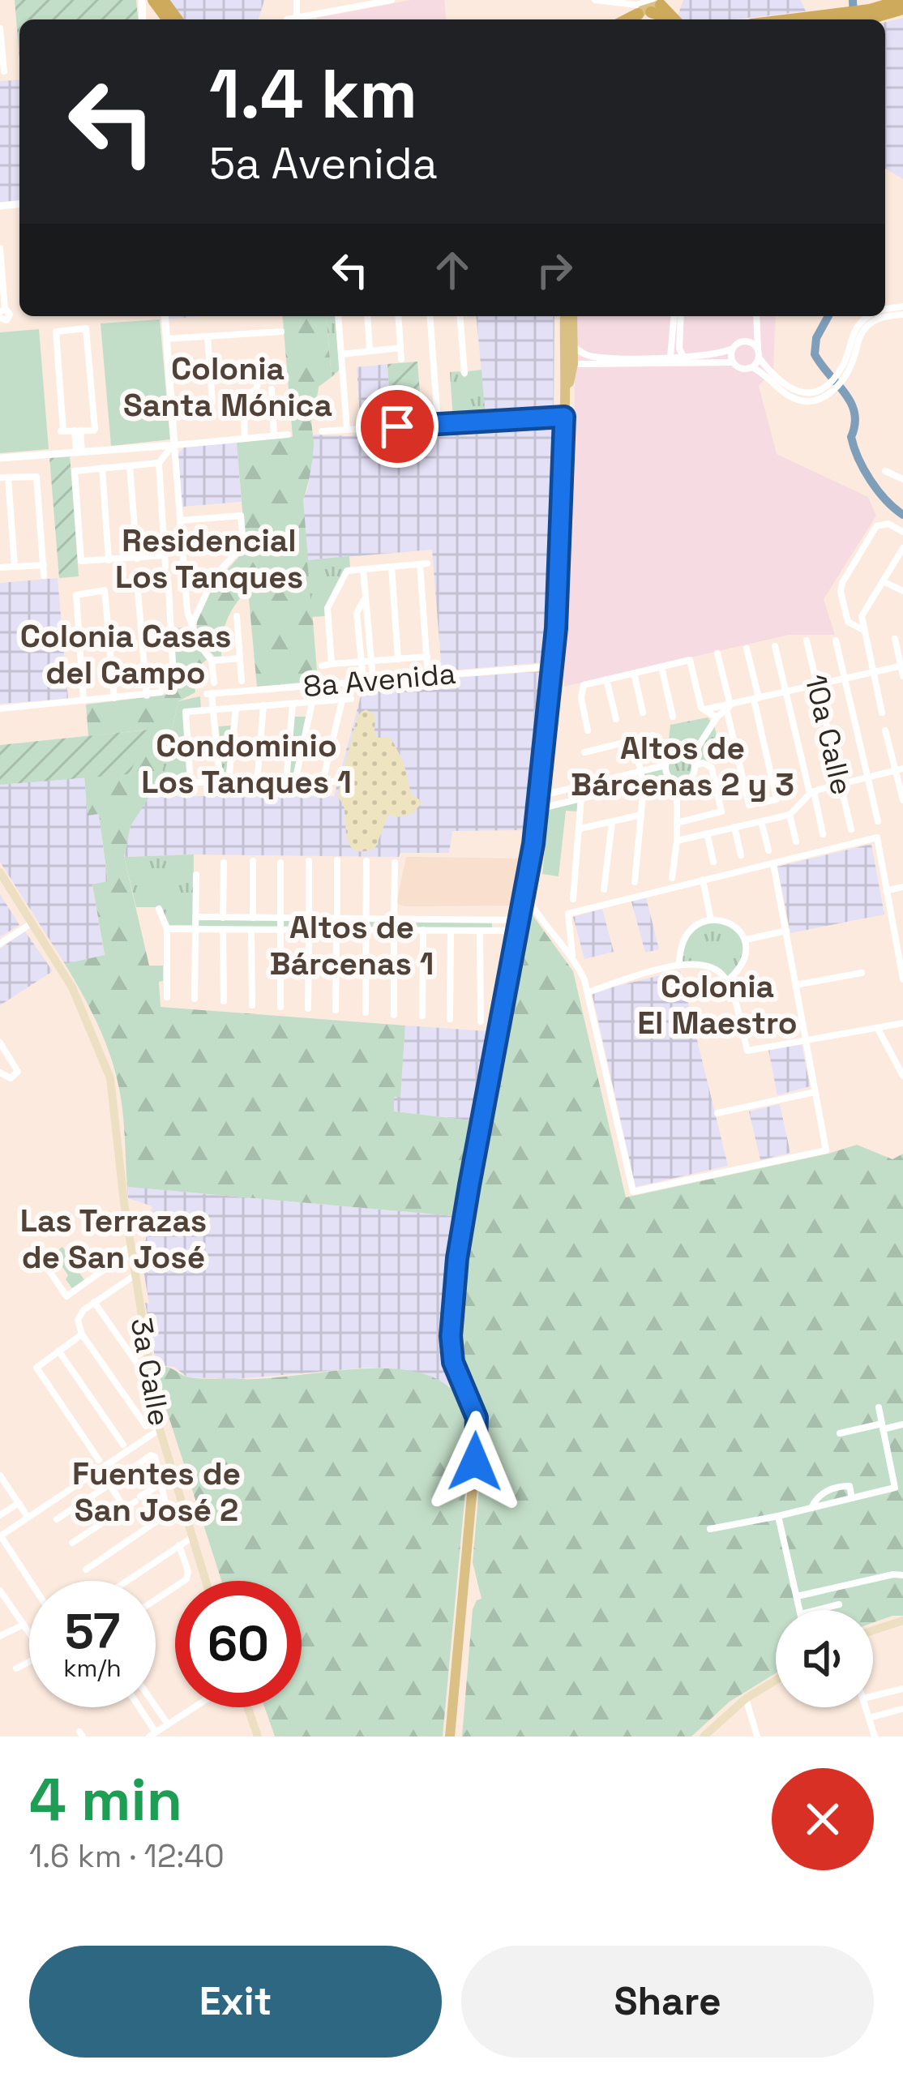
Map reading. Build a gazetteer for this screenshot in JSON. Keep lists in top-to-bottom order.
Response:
{
  "streets": {
    "main road": ["3a Calle"],
    "street": ["8a Avenida", "10a Calle"]
  },
  "districts": [
    "Colonia Santa Mónica",
    "Residencial Los Tanques",
    "Colonia Casas del Campo",
    "Condominio Los Tanques 1",
    "Altos de Bárcenas 2 y 3",
    "Altos de Bárcenas 1",
    "Colonia El Maestro",
    "Las Terrazas de San José",
    "Fuentes de San José 2"
  ],
  "page": {
    "turn": ["1.4 km", "5a Avenida"],
    "speed": "57 km/h",
    "limit": "60",
    "heading": ["4 min", "1.6 km · 12:40"],
    "buttons": ["Exit", "Share"]
  }
}
